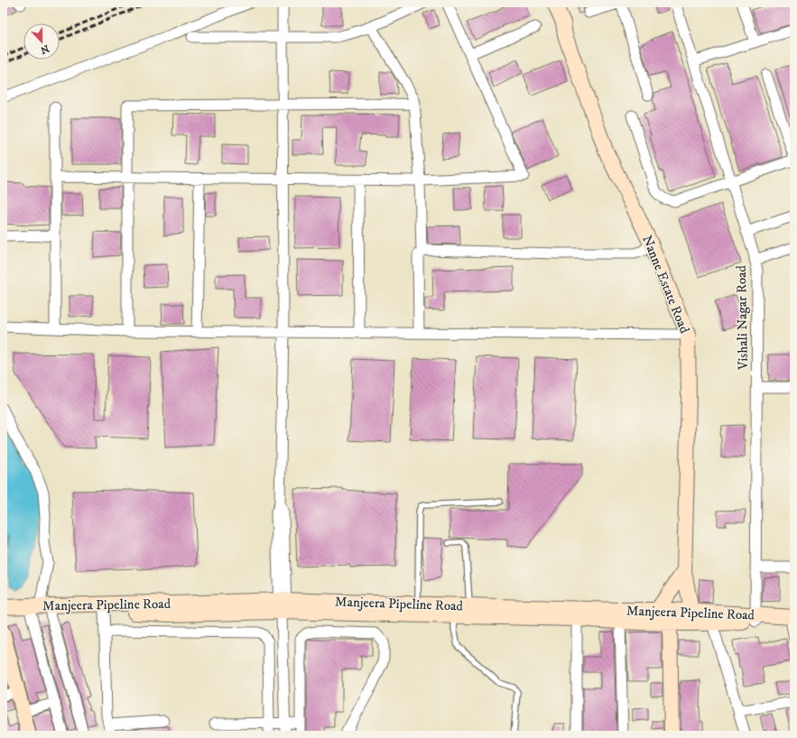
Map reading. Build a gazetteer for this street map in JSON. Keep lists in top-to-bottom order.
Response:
{
  "streets": {
    "main road": ["Nanne Estate Road", "Manjeera Pipeline Road"],
    "street": ["Vishali Nagar Road"]
  },
  "crossings": [
    ["Nanne Estate Road", "Manjeera Pipeline Road"],
    ["Vishali Nagar Road", "Manjeera Pipeline Road"]
  ],
  "north": "bottom"
}
